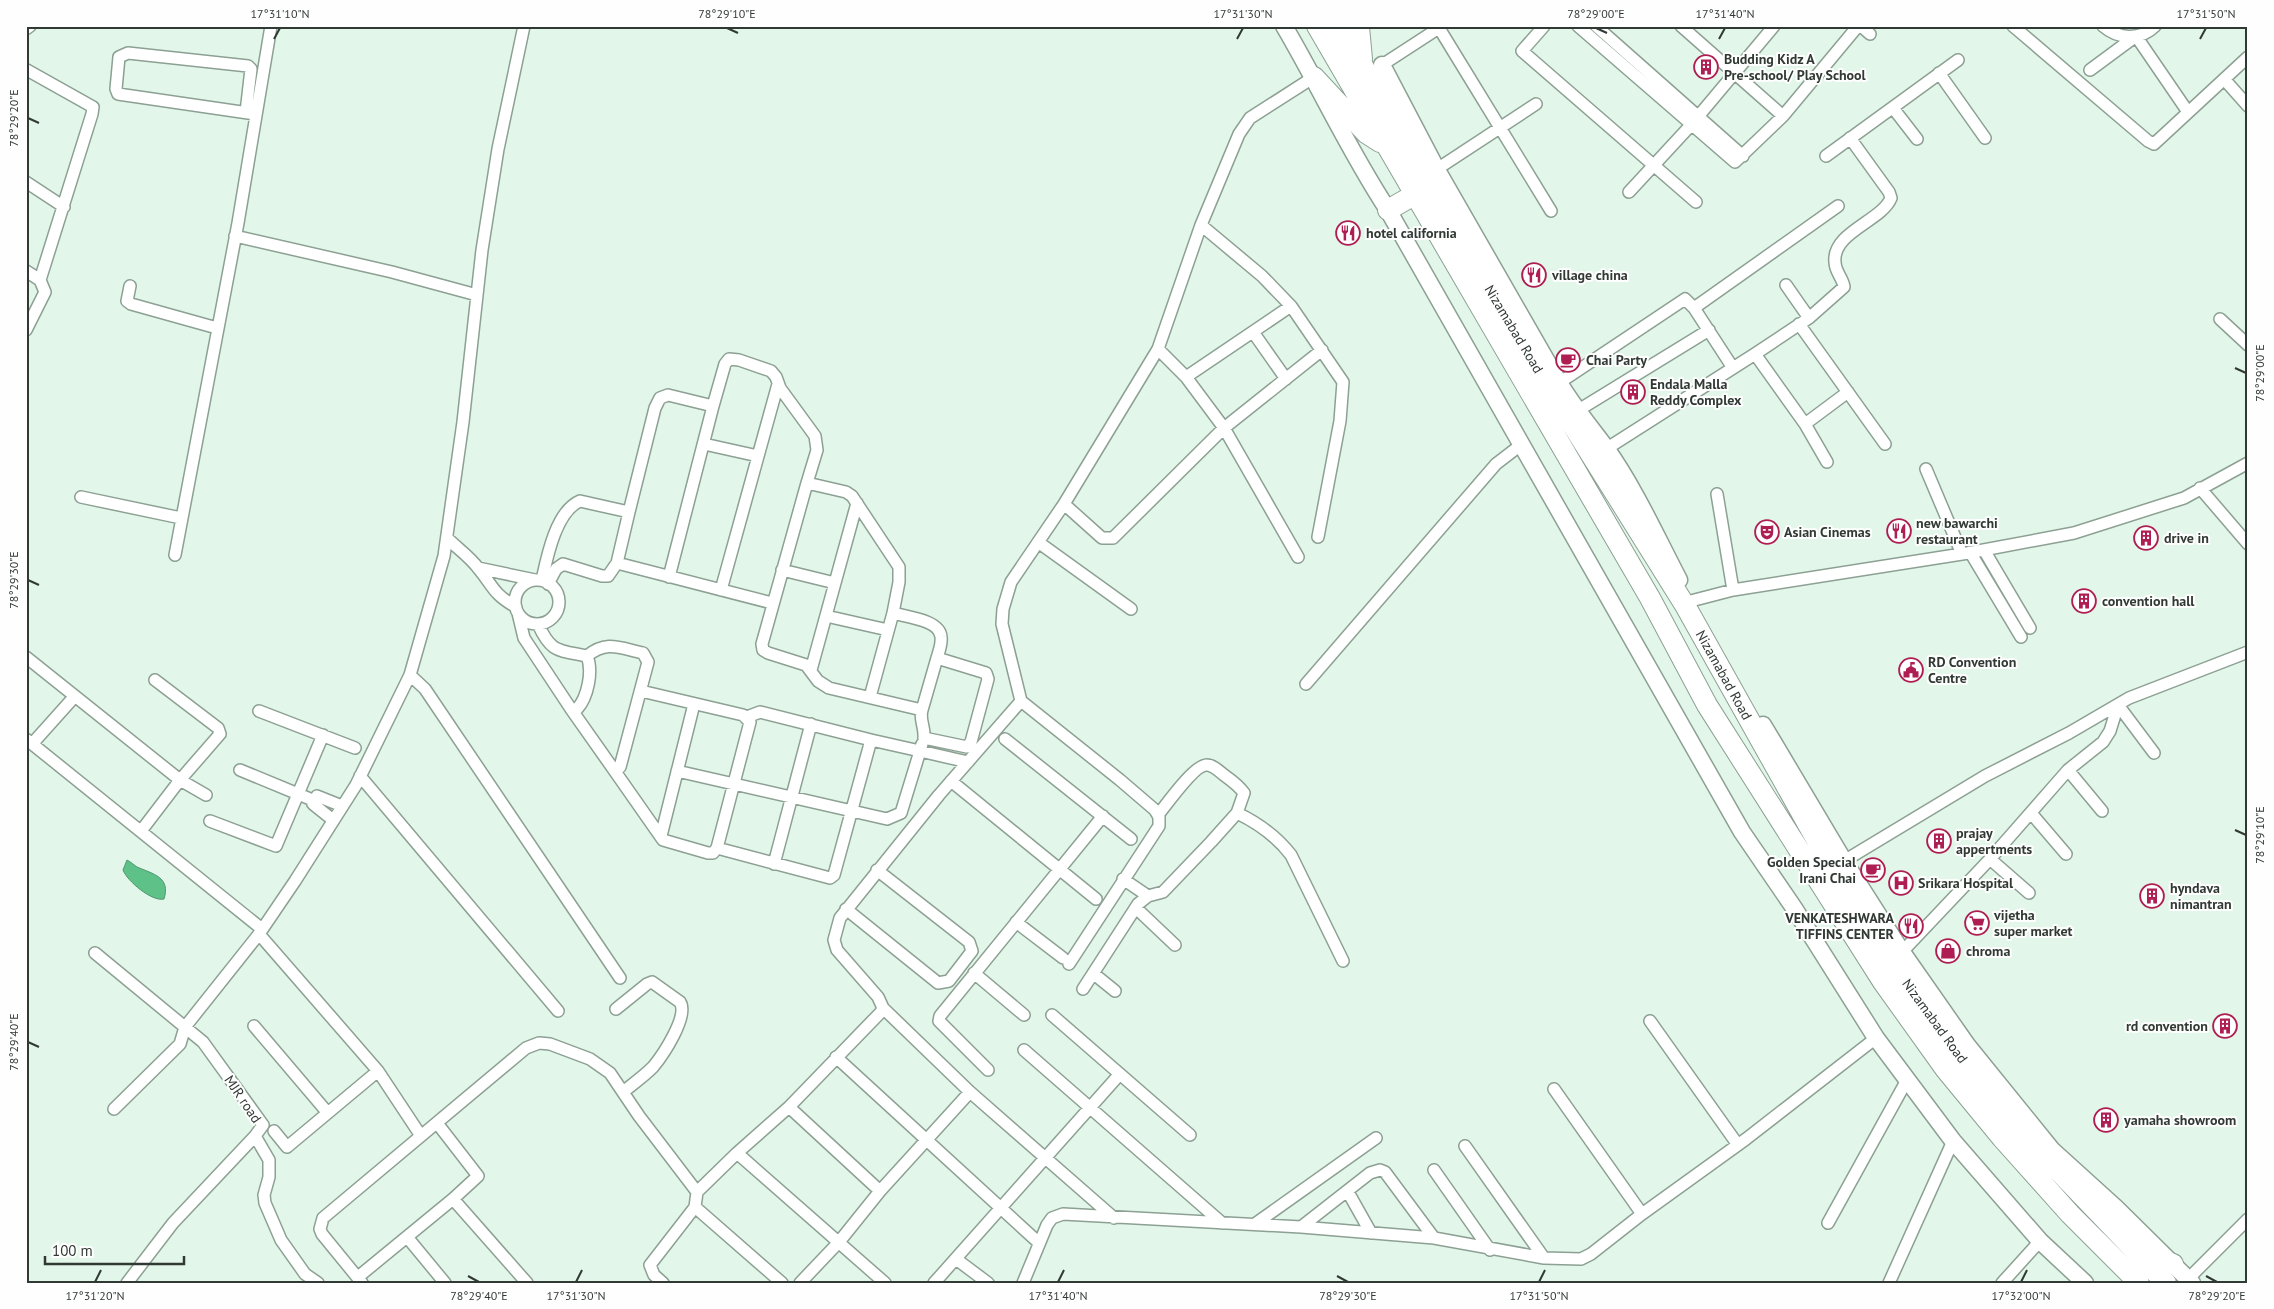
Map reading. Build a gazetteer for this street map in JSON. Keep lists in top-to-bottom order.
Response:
{
  "streets": {
    "highway": ["Nizamabad Road"],
    "street": ["MJR road"]
  },
  "places": {
    "building": [
      "Budding Kidz A Pre-school/ Play School",
      "Endala Malla Reddy Complex",
      "drive in",
      "convention hall",
      "prajay appertments",
      "hyndava nimantran",
      "rd convention",
      "yamaha showroom"
    ],
    "restaurant": [
      "hotel california",
      "village china",
      "new bawarchi restaurant",
      "VENKATESHWARA TIFFINS CENTER"
    ],
    "cafe": ["Chai Party", "Golden Special Irani Chai"],
    "theatre": ["Asian Cinemas"],
    "public building": ["RD Convention Centre"],
    "hospital": ["Srikara Hospital"],
    "supermarket": ["vijetha super market"],
    "shop": ["chroma"]
  },
  "scale_bar": "100 m",
  "coordinates": [
    "17°31'10\"N",
    "78°29'10\"E",
    "17°31'30\"N",
    "78°29'00\"E",
    "17°31'40\"N",
    "17°31'50\"N",
    "78°29'20\"E",
    "78°29'30\"E",
    "78°29'40\"E",
    "17°31'20\"N",
    "17°32'00\"N"
  ]
}
